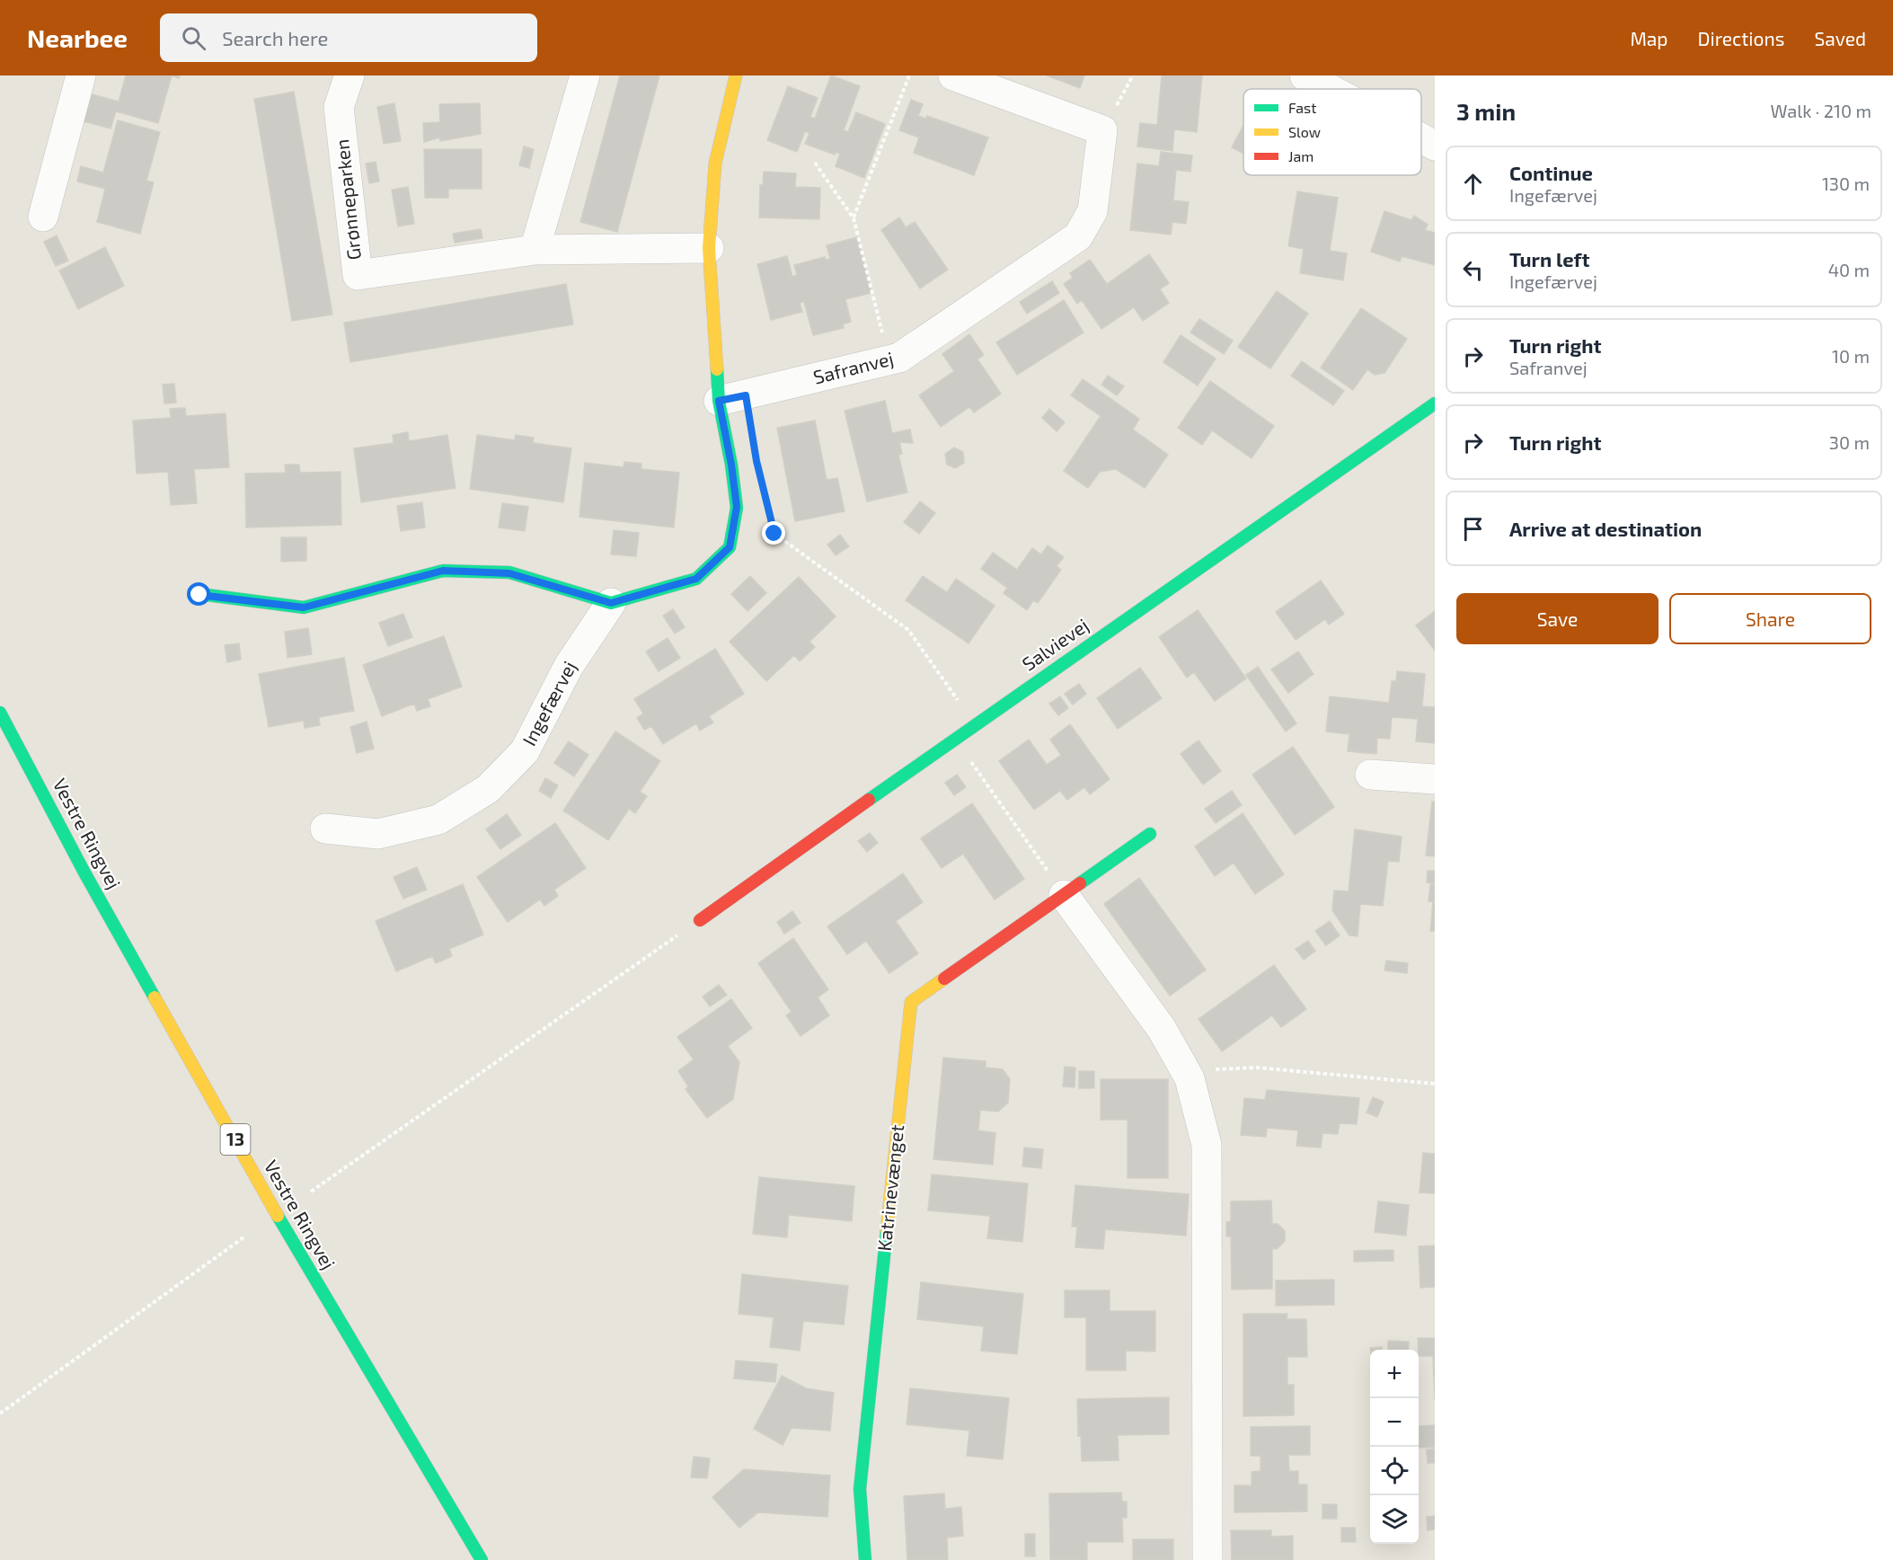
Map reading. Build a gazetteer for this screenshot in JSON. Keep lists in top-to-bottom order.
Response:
{
  "streets": {
    "street": [
      "Grønneparken",
      "Safranvej",
      "Salvievej",
      "Ingefærvej",
      "Vestre Ringvej",
      "13",
      "Katrinevænget"
    ]
  },
  "legend": ["Fast", "Slow", "Jam"],
  "page": {
    "header": "Nearbee",
    "search": "Search here",
    "nav": ["Map", "Directions", "Saved"],
    "heading": ["3 min", "Walk · 210 m"],
    "list": [
      ["Continue", "Ingefærvej", "130 m"],
      ["Turn left", "Ingefærvej", "40 m"],
      ["Turn right", "Safranvej", "10 m"],
      ["Turn right", "30 m"],
      "Arrive at destination"
    ],
    "buttons": ["Save", "Share"],
    "map_buttons": ["+", "−"]
  }
}
